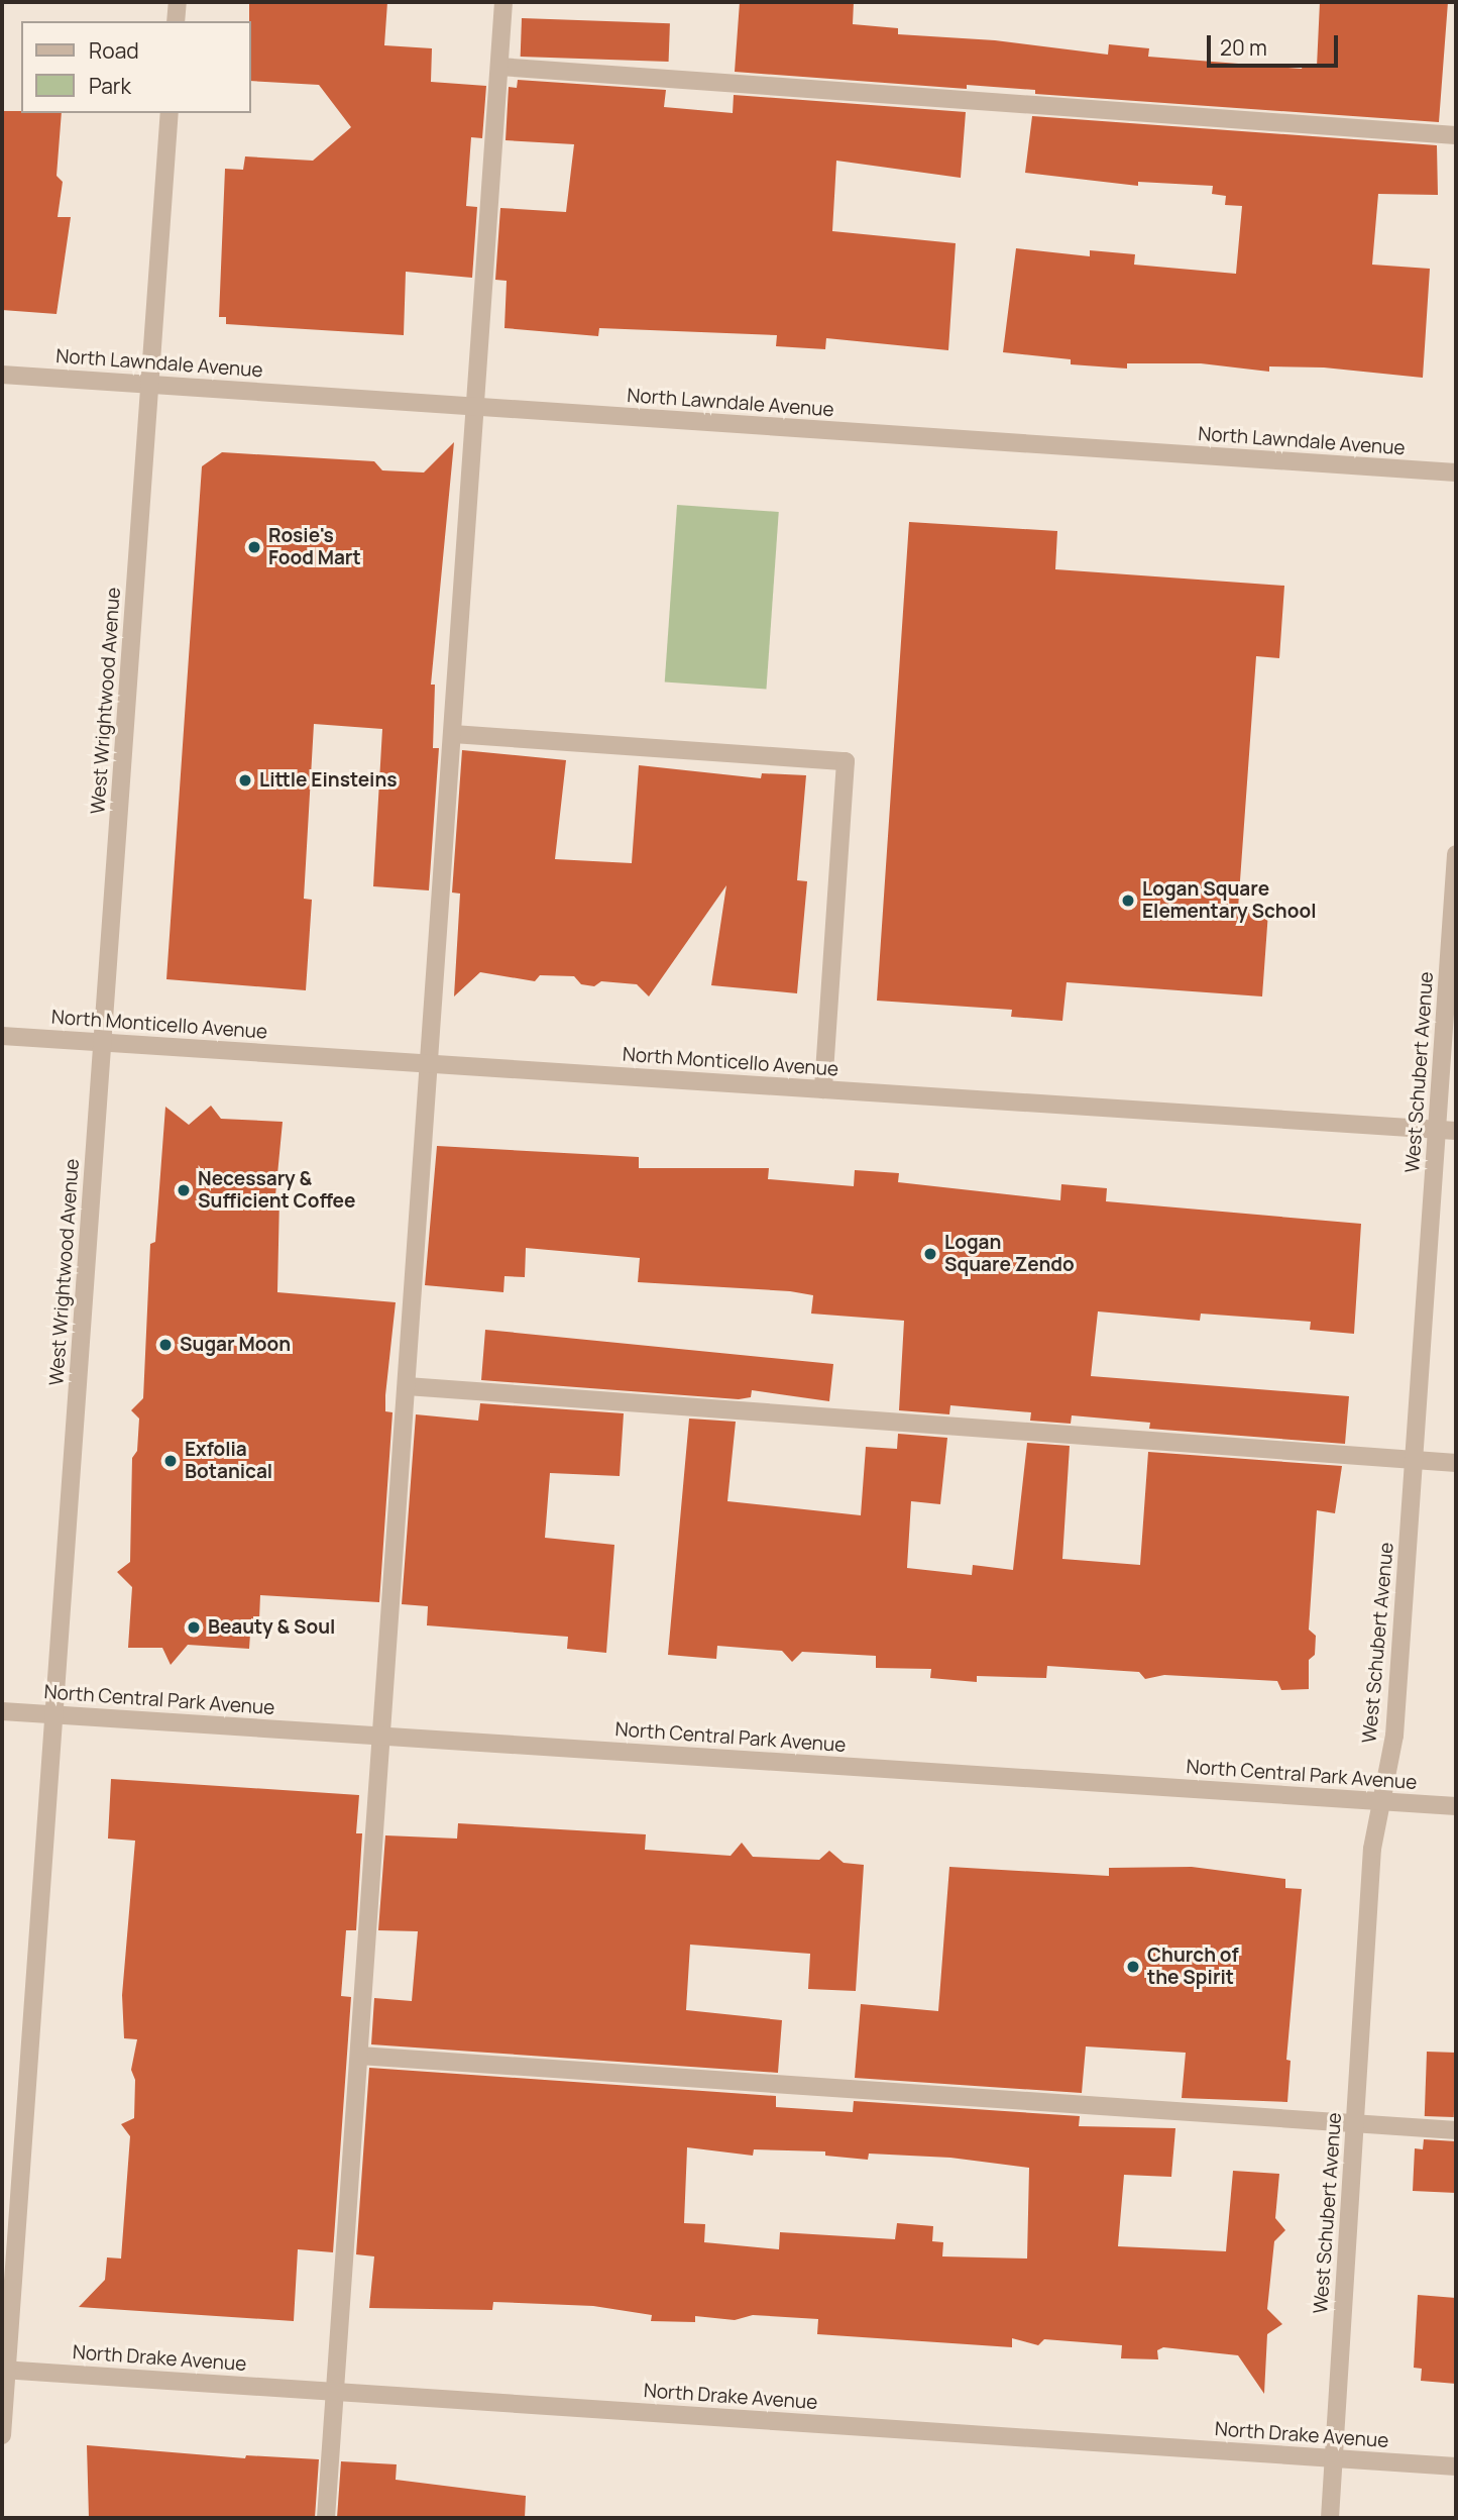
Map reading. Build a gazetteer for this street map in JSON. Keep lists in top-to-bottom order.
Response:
{
  "streets": {
    "street": [
      "North Lawndale Avenue",
      "West Wrightwood Avenue",
      "North Monticello Avenue",
      "West Schubert Avenue",
      "North Central Park Avenue",
      "North Drake Avenue"
    ]
  },
  "crossings": [
    ["North Lawndale Avenue", "West Wrightwood Avenue"],
    ["West Wrightwood Avenue", "North Monticello Avenue"],
    ["West Wrightwood Avenue", "North Central Park Avenue"],
    ["West Wrightwood Avenue", "North Drake Avenue"],
    ["North Monticello Avenue", "West Schubert Avenue"],
    ["West Schubert Avenue", "North Central Park Avenue"],
    ["West Schubert Avenue", "North Drake Avenue"]
  ],
  "places": [
    "Rosie's Food Mart",
    "Little Einsteins",
    "Logan Square Elementary School",
    "Necessary & Sufficient Coffee",
    "Logan Square Zendo",
    "Sugar Moon",
    "Exfolia Botanical",
    "Beauty & Soul",
    "Church of the Spirit"
  ],
  "legend": ["Road", "Park"],
  "scale_bar": "20 m"
}
